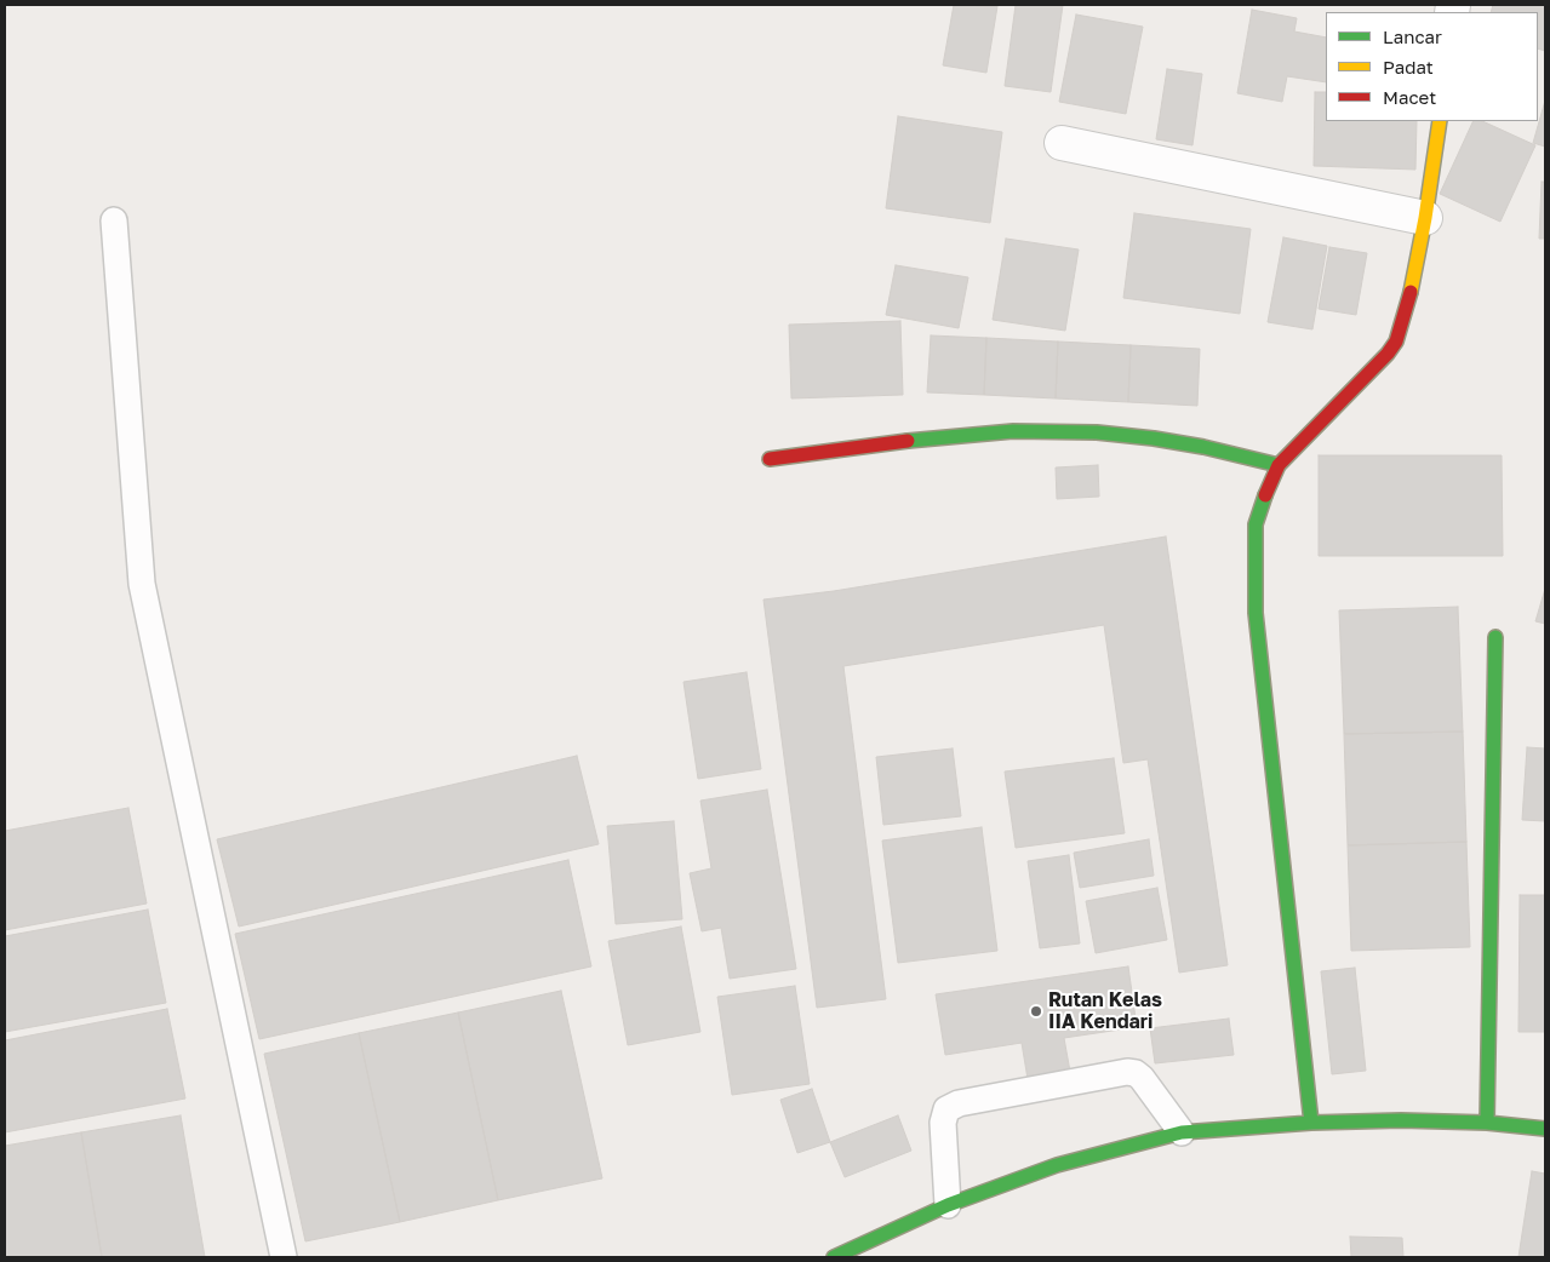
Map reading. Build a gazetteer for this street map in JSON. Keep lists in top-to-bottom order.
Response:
{
  "places": ["Rutan Kelas IIA Kendari"],
  "legend": ["Lancar", "Padat", "Macet"]
}
